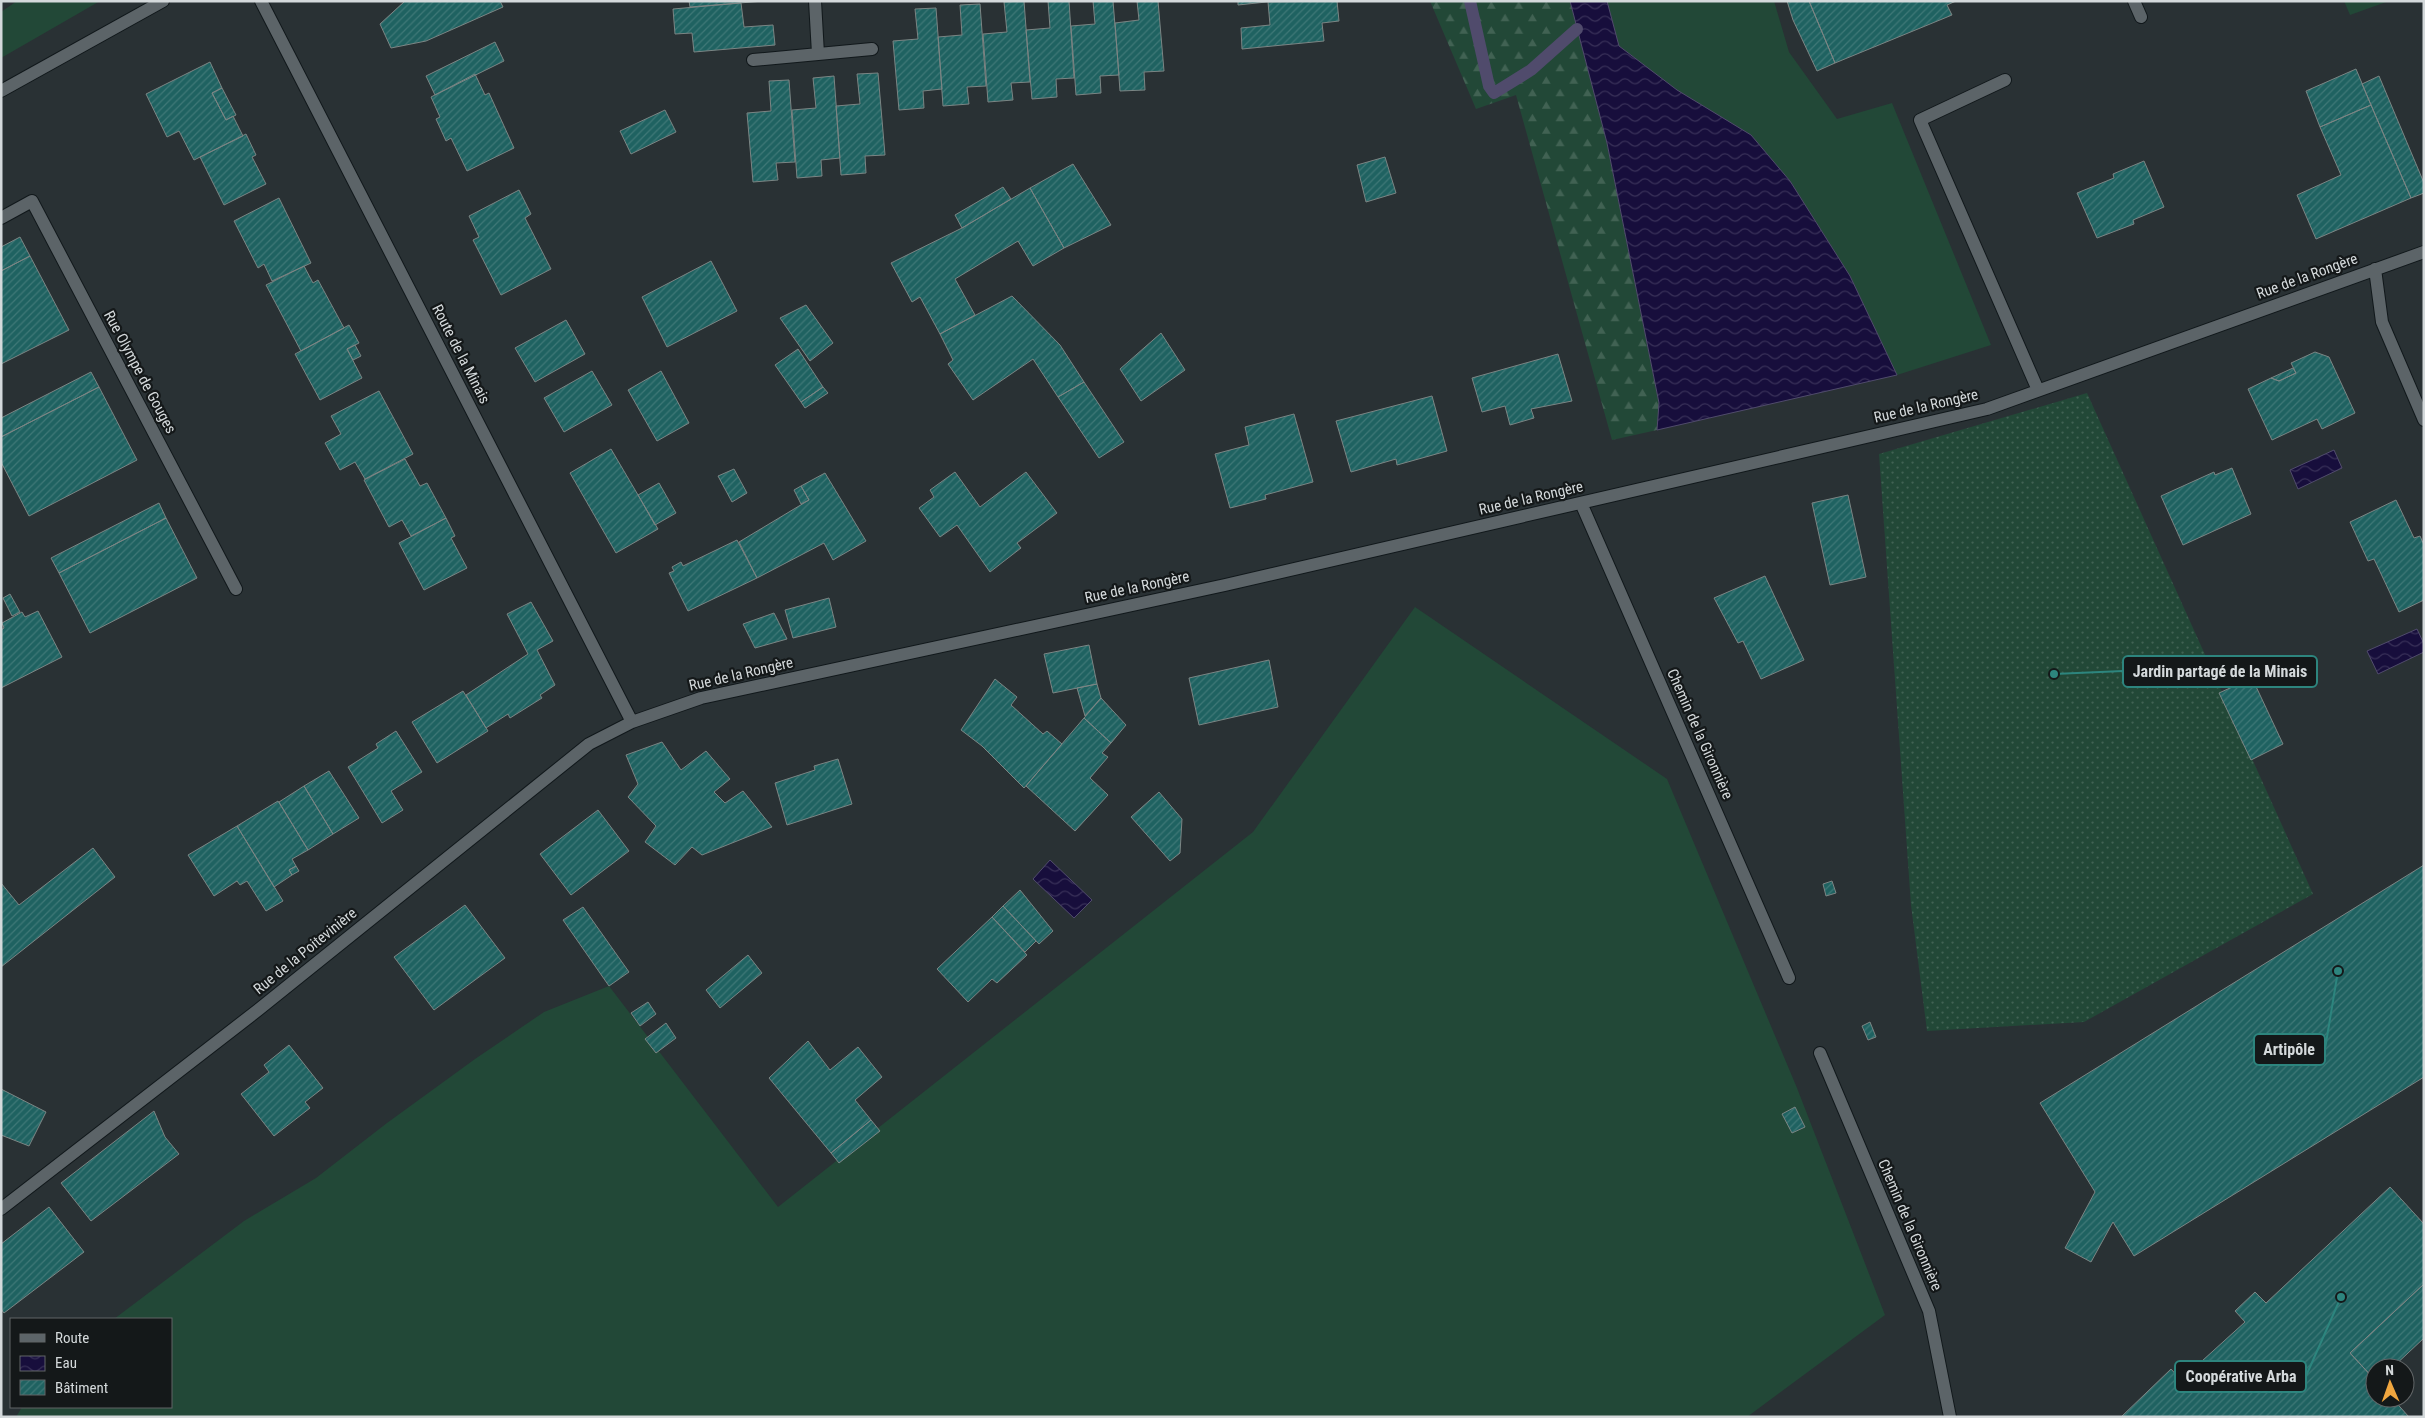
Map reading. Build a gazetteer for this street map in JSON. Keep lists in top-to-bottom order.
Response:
{
  "streets": {
    "street": [
      "Rue de la Rongère",
      "Route de la Minais",
      "Rue Olympe de Gouges",
      "Chemin de la Gironnière",
      "Rue de la Poitevinière"
    ]
  },
  "crossings": [
    ["Rue de la Rongère", "Route de la Minais"],
    ["Rue de la Rongère", "Chemin de la Gironnière"],
    ["Rue de la Rongère", "Rue de la Poitevinière"],
    ["Route de la Minais", "Rue de la Poitevinière"]
  ],
  "places": ["Jardin partagé de la Minais", "Artipôle", "Coopérative Arba"],
  "legend": ["Route", "Eau", "Bâtiment"],
  "north": "top"
}
